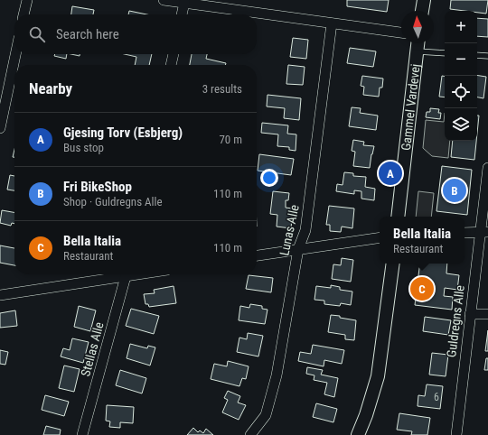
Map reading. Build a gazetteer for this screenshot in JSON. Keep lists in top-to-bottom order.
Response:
{
  "streets": {
    "street": [
      "Gammel Vardevej",
      "Lunas Alle",
      "Guldregns Alle",
      "Stellas Alle"
    ]
  },
  "house_numbers": ["6"],
  "north": "top",
  "page": {
    "map_buttons": ["+", "−"],
    "search": "Search here",
    "heading": ["Nearby", "3 results"],
    "list": [
      {
        "mark": "A",
        "name": "Gjesing Torv (Esbjerg)",
        "note": "Bus stop",
        "value": "70 m"
      },
      {
        "mark": "B",
        "name": "Fri BikeShop",
        "note": "Shop · Guldregns Alle",
        "value": "110 m"
      },
      {
        "mark": "C",
        "name": "Bella Italia",
        "note": "Restaurant",
        "value": "110 m"
      }
    ],
    "pins": ["A", "B", "C"],
    "popup": ["Bella Italia", "Restaurant"]
  }
}
